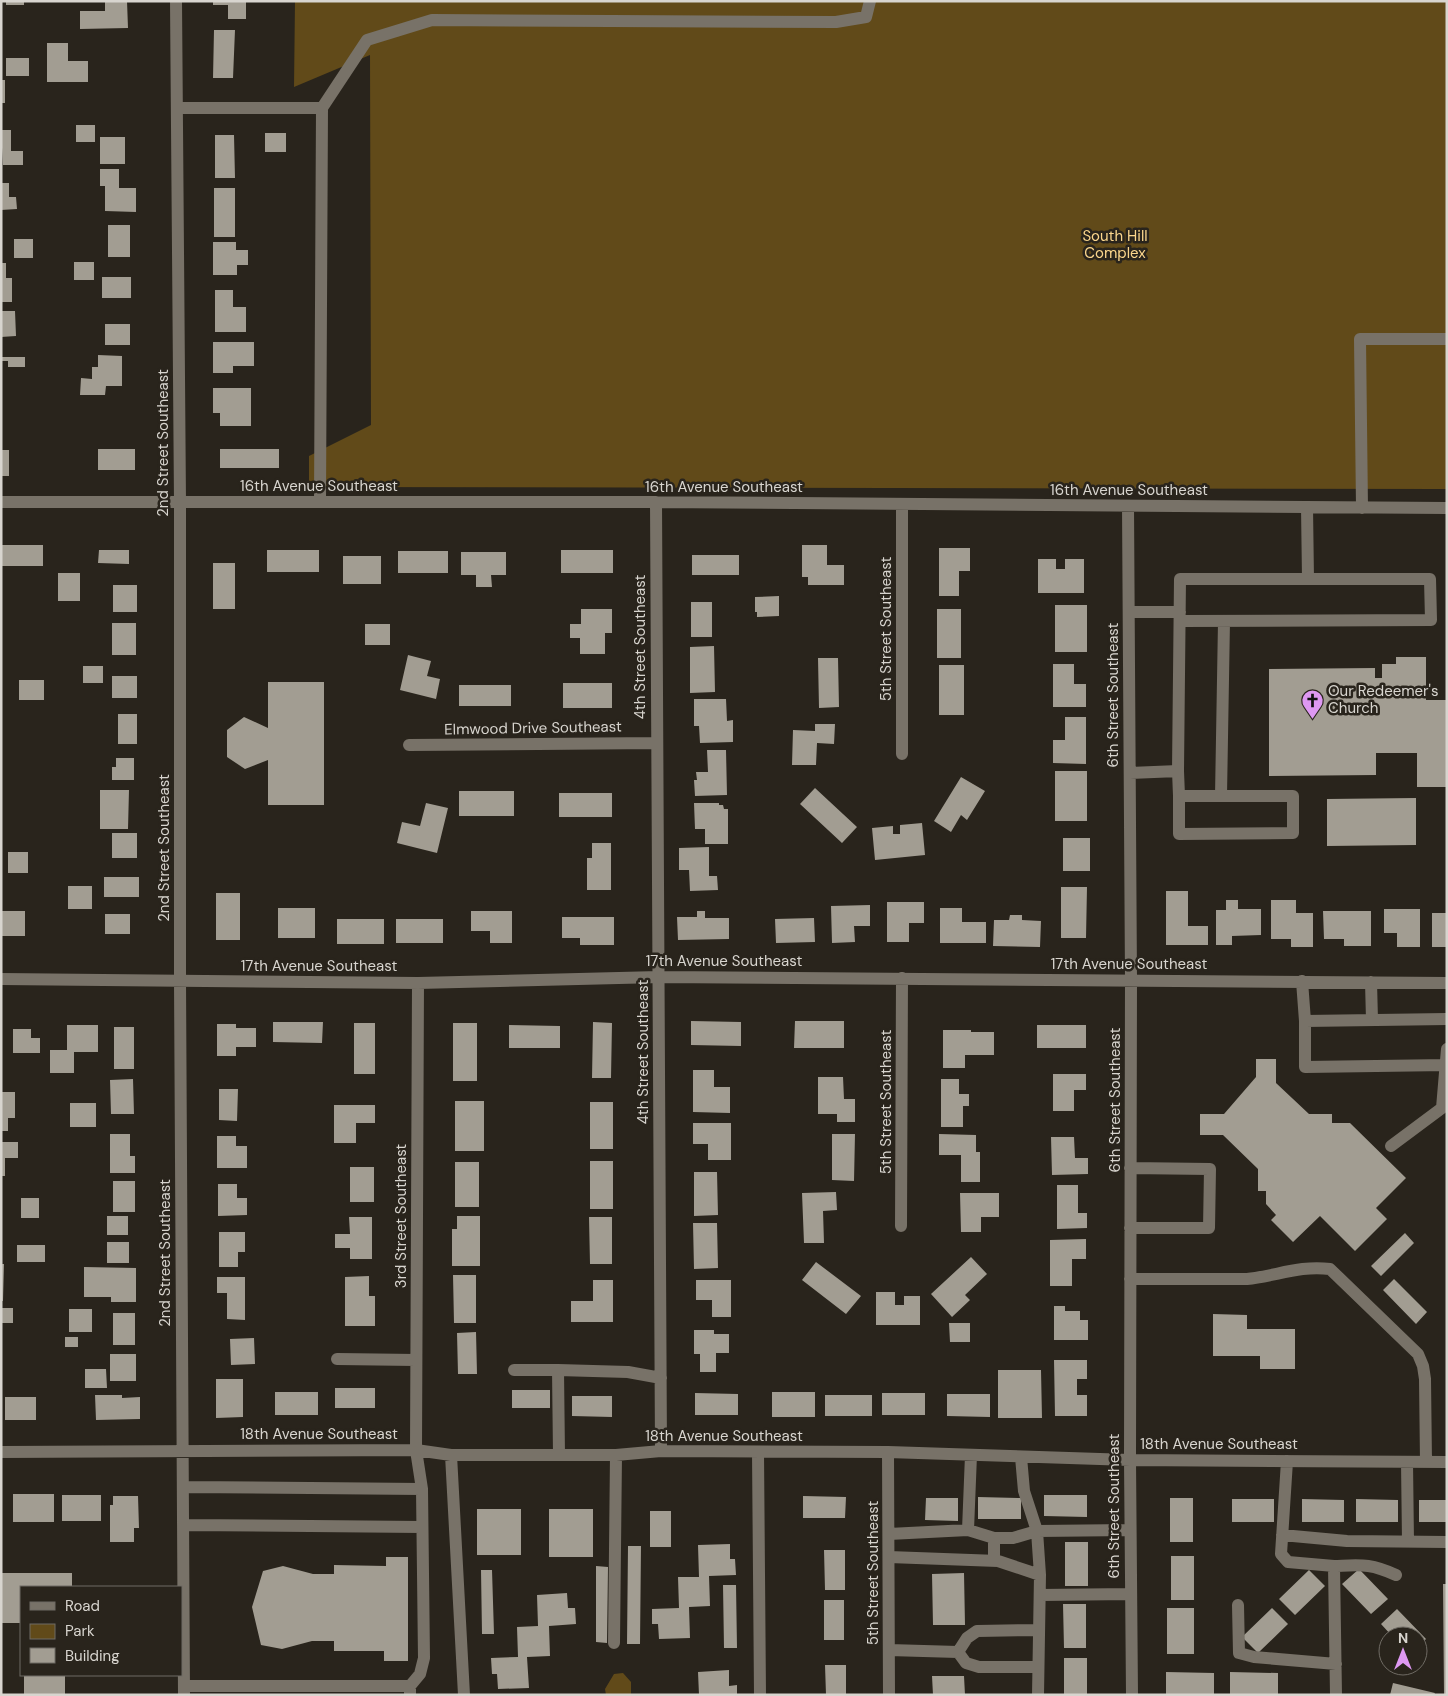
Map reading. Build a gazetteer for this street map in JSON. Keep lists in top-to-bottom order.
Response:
{
  "streets": {
    "street": [
      "2nd Street Southeast",
      "16th Avenue Southeast",
      "5th Street Southeast",
      "4th Street Southeast",
      "6th Street Southeast",
      "Elmwood Drive Southeast",
      "17th Avenue Southeast",
      "3rd Street Southeast",
      "18th Avenue Southeast"
    ]
  },
  "crossings": [
    ["2nd Street Southeast", "16th Avenue Southeast"],
    ["2nd Street Southeast", "17th Avenue Southeast"],
    ["2nd Street Southeast", "18th Avenue Southeast"],
    ["16th Avenue Southeast", "5th Street Southeast"],
    ["16th Avenue Southeast", "4th Street Southeast"],
    ["16th Avenue Southeast", "6th Street Southeast"],
    ["5th Street Southeast", "17th Avenue Southeast"],
    ["5th Street Southeast", "18th Avenue Southeast"],
    ["4th Street Southeast", "Elmwood Drive Southeast"],
    ["4th Street Southeast", "17th Avenue Southeast"],
    ["4th Street Southeast", "18th Avenue Southeast"],
    ["6th Street Southeast", "17th Avenue Southeast"],
    ["6th Street Southeast", "18th Avenue Southeast"],
    ["17th Avenue Southeast", "3rd Street Southeast"],
    ["3rd Street Southeast", "18th Avenue Southeast"]
  ],
  "parks": ["South Hill Complex"],
  "places": {
    "church": ["Our Redeemer's Church"]
  },
  "legend": ["Road", "Park", "Building"],
  "north": "top"
}
